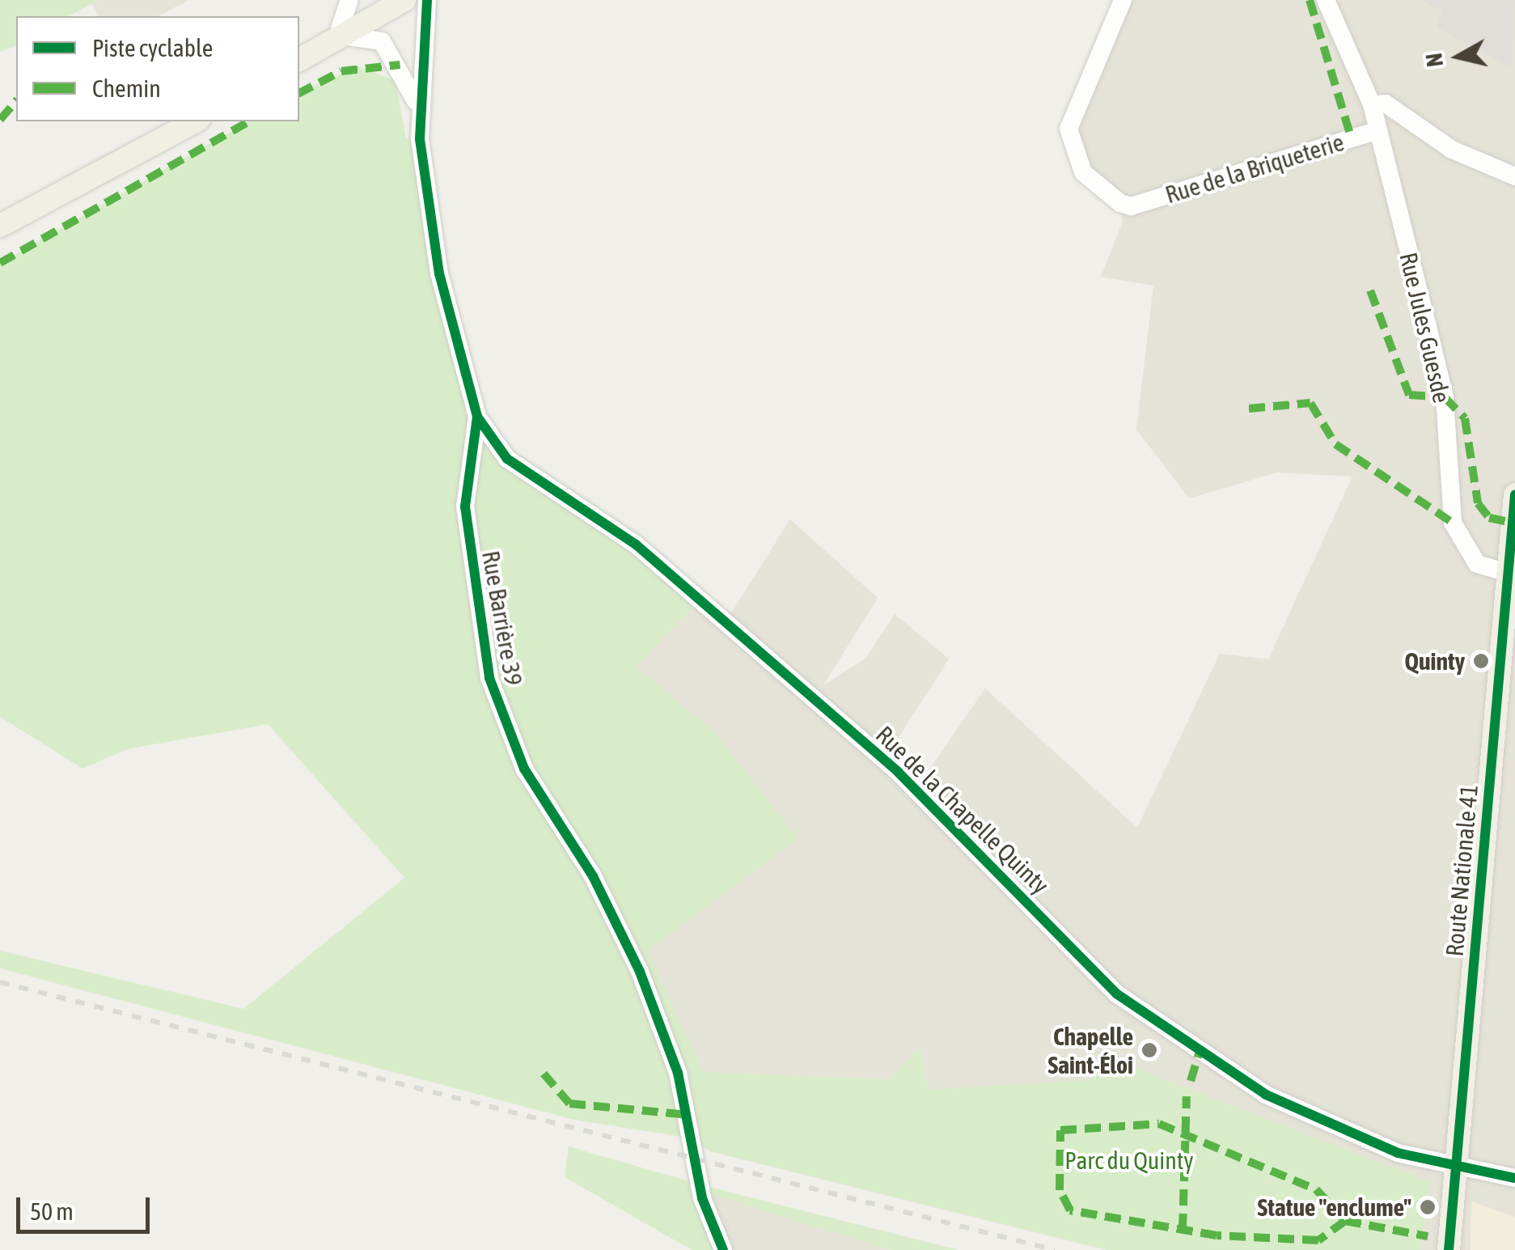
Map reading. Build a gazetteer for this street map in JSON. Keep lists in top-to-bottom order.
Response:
{
  "streets": {
    "main road": ["Route Nationale 41"],
    "street": [
      "Rue de la Briqueterie",
      "Rue Jules Guesde",
      "Rue Barrière 39",
      "Rue de la Chapelle Quinty"
    ]
  },
  "crossings": [
    ["Rue de la Briqueterie", "Rue Jules Guesde"],
    ["Rue Jules Guesde", "Route Nationale 41"],
    ["Rue Barrière 39", "Rue de la Chapelle Quinty"],
    ["Rue de la Chapelle Quinty", "Route Nationale 41"]
  ],
  "parks": ["Parc du Quinty"],
  "places": ["Quinty", "Chapelle Saint-Éloi", "Statue \"enclume\""],
  "legend": ["Piste cyclable", "Chemin"],
  "scale_bar": "50 m",
  "north": "left"
}
